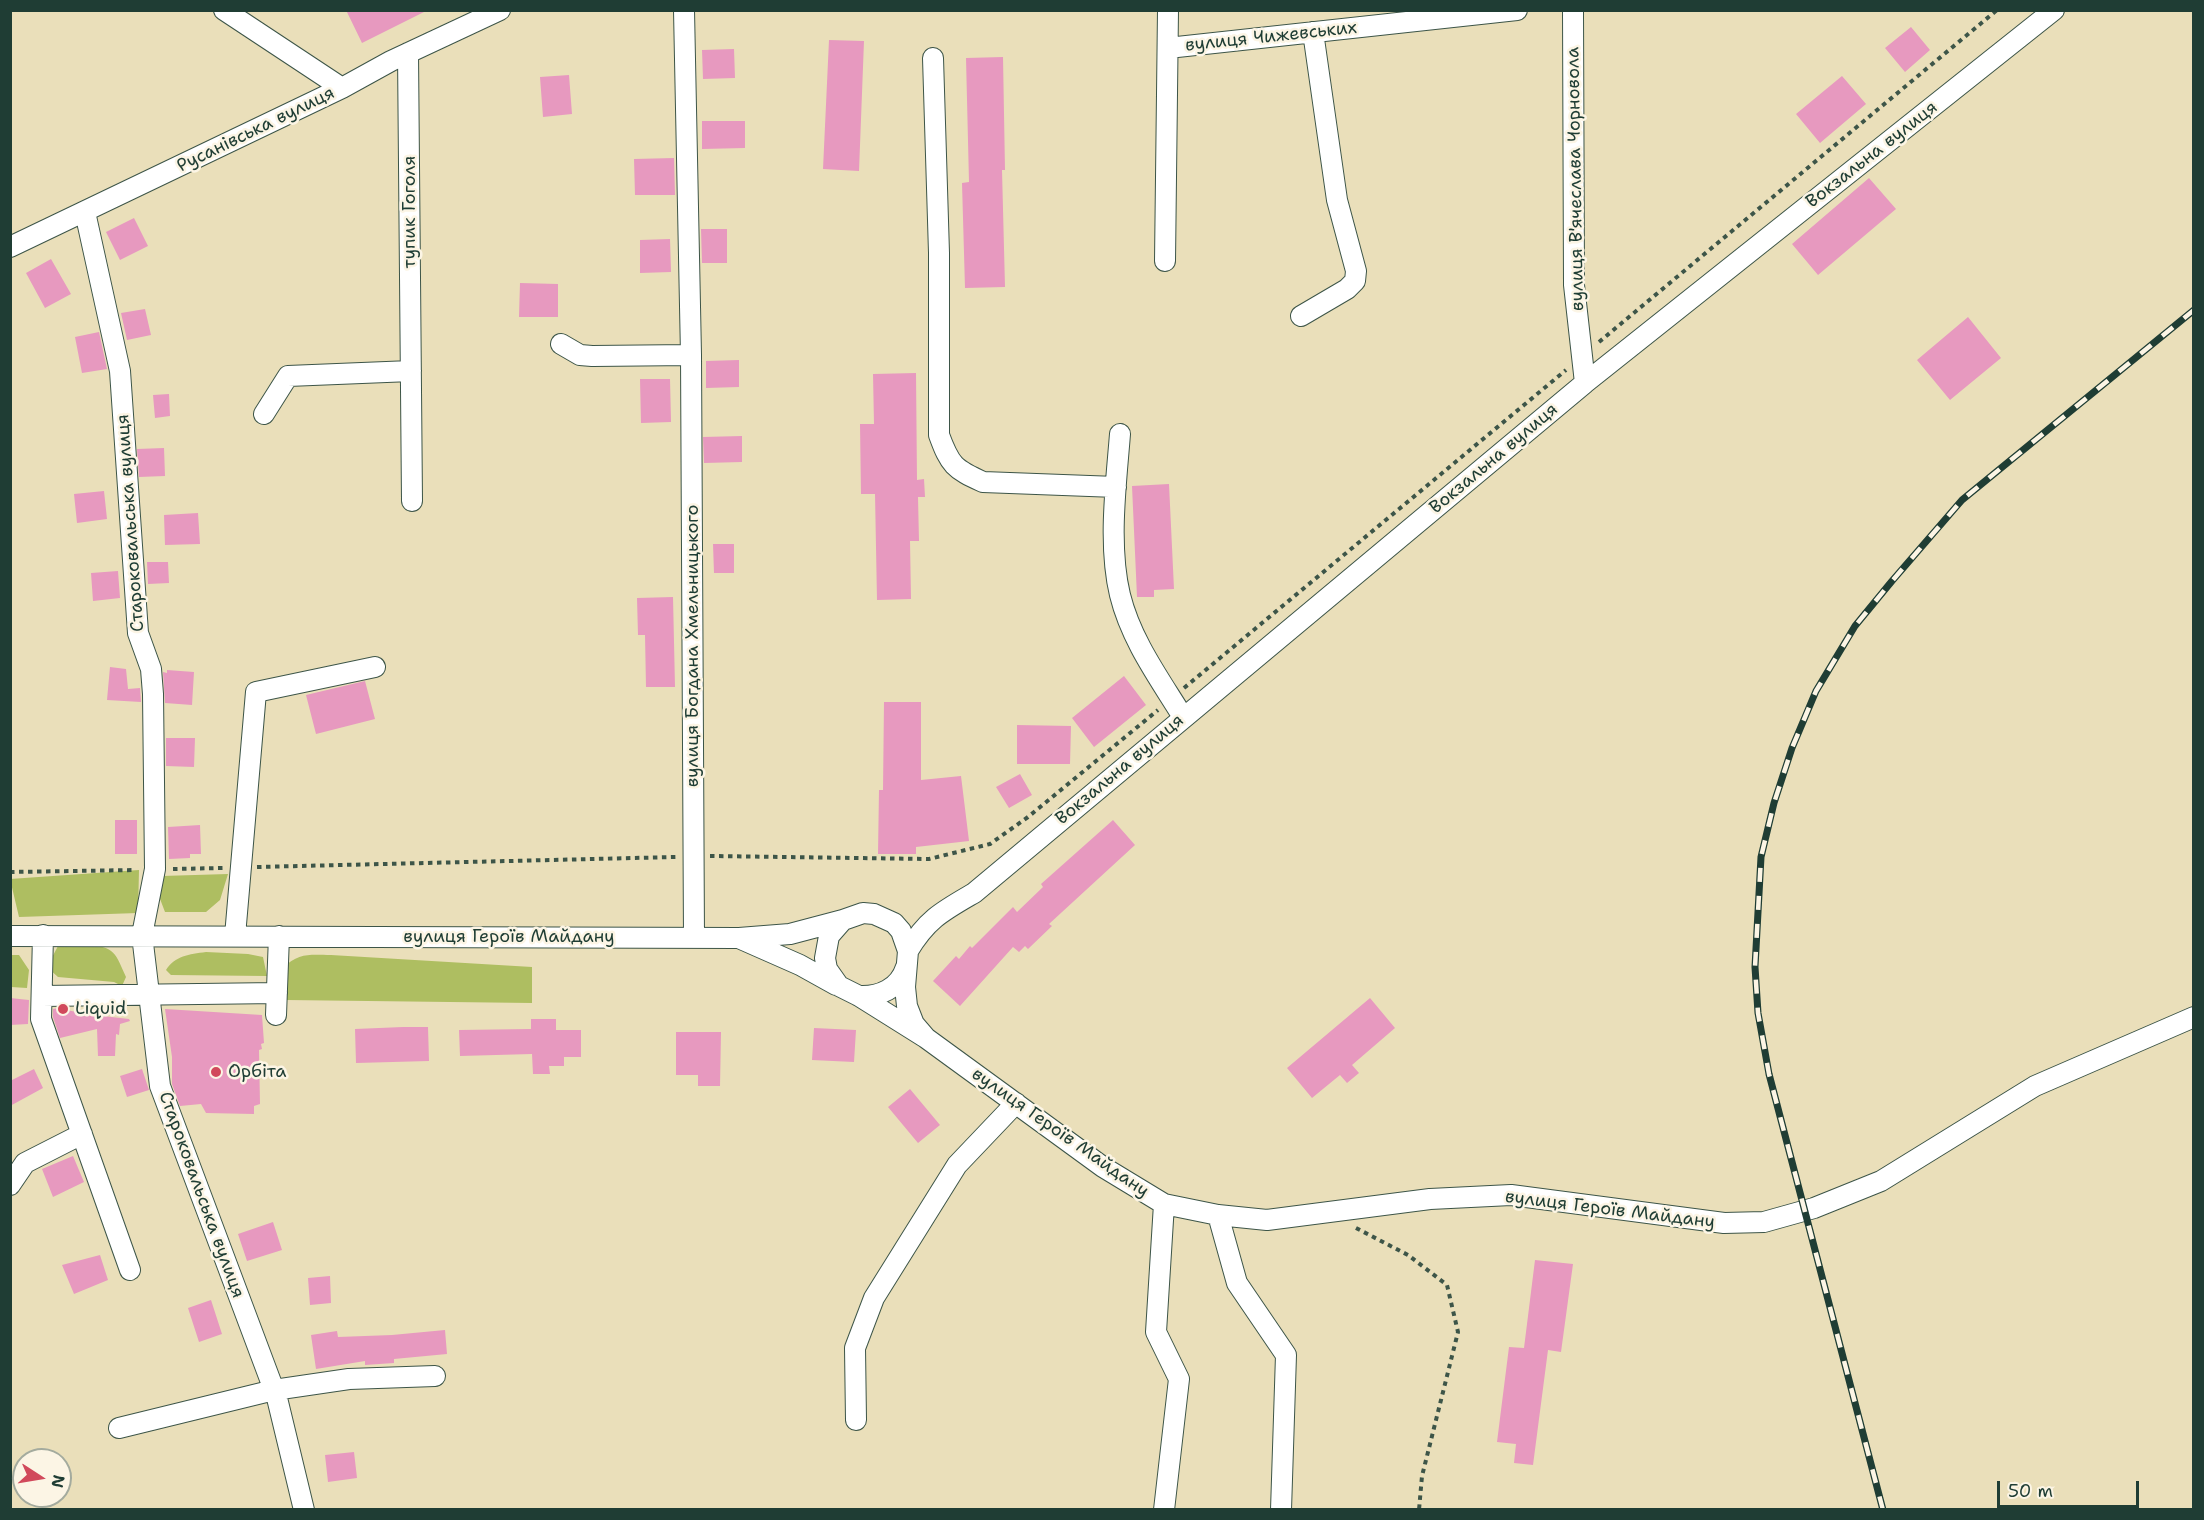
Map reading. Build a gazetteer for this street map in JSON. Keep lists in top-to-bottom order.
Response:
{
  "streets": {
    "street": [
      "вулиця Чижевських",
      "Русанівська вулиця",
      "Вокзальна вулиця",
      "вулиця В'ячеслава Чорновола",
      "тупик Гоголя",
      "Староковальська вулиця",
      "вулиця Богдана Хмельницького",
      "вулиця Героїв Майдану"
    ]
  },
  "crossings": [
    ["Русанівська вулиця", "тупик Гоголя"],
    ["Русанівська вулиця", "Староковальська вулиця"],
    ["Вокзальна вулиця", "вулиця В'ячеслава Чорновола"],
    ["Вокзальна вулиця", "вулиця Героїв Майдану"],
    ["Староковальська вулиця", "вулиця Героїв Майдану"],
    ["вулиця Богдана Хмельницького", "вулиця Героїв Майдану"]
  ],
  "places": ["Liquid", "Орбіта"],
  "scale_bar": "50 m",
  "north": "right"
}
